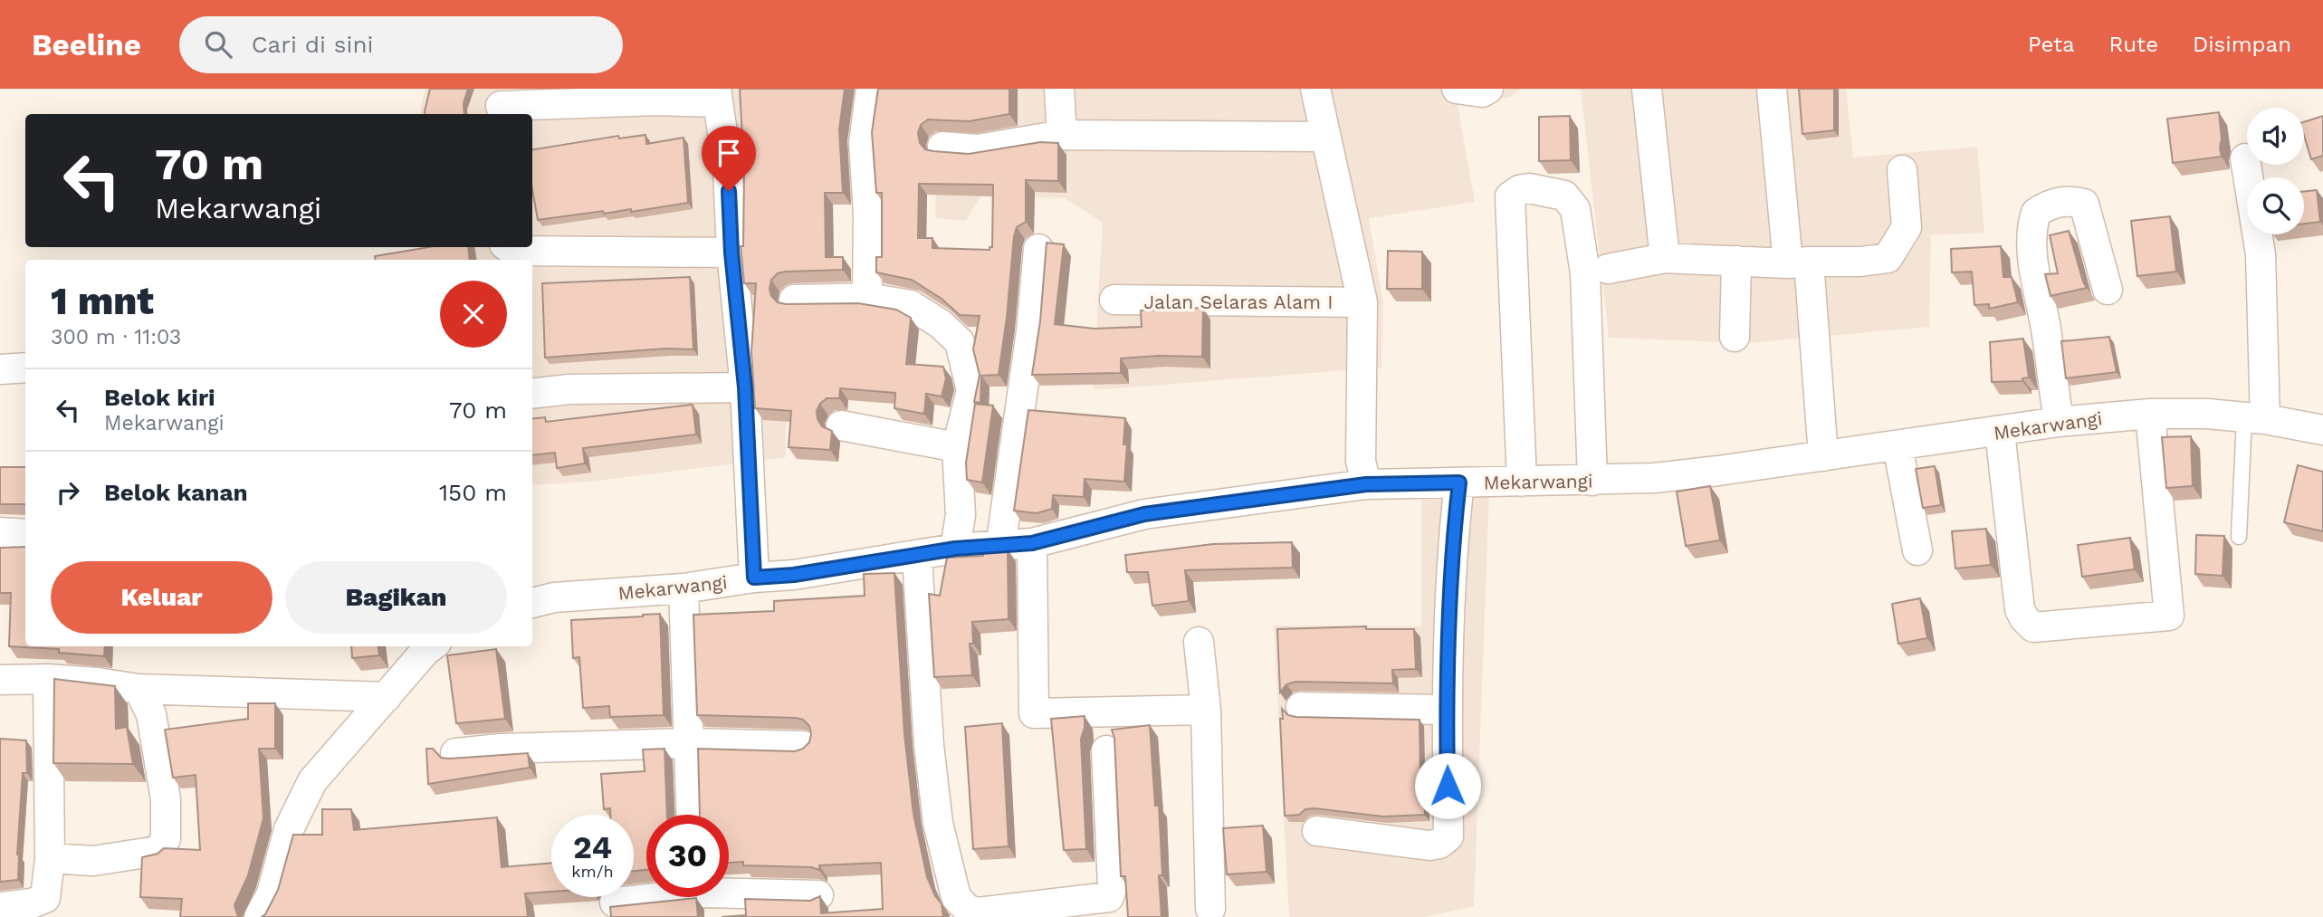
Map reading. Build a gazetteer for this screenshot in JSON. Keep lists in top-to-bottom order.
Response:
{
  "streets": {
    "street": ["Jalan Selaras Alam I", "Mekarwangi"]
  },
  "page": {
    "header": "Beeline",
    "search": "Cari di sini",
    "nav": ["Peta", "Rute", "Disimpan"],
    "turn": ["70 m", "Mekarwangi"],
    "heading": ["1 mnt", "300 m · 11:03"],
    "list": [
      {
        "name": "Belok kiri",
        "note": "Mekarwangi",
        "value": "70 m"
      },
      {
        "name": "Belok kanan",
        "value": "150 m"
      }
    ],
    "buttons": ["Keluar", "Bagikan"],
    "speed": "24 km/h",
    "limit": "30"
  }
}
